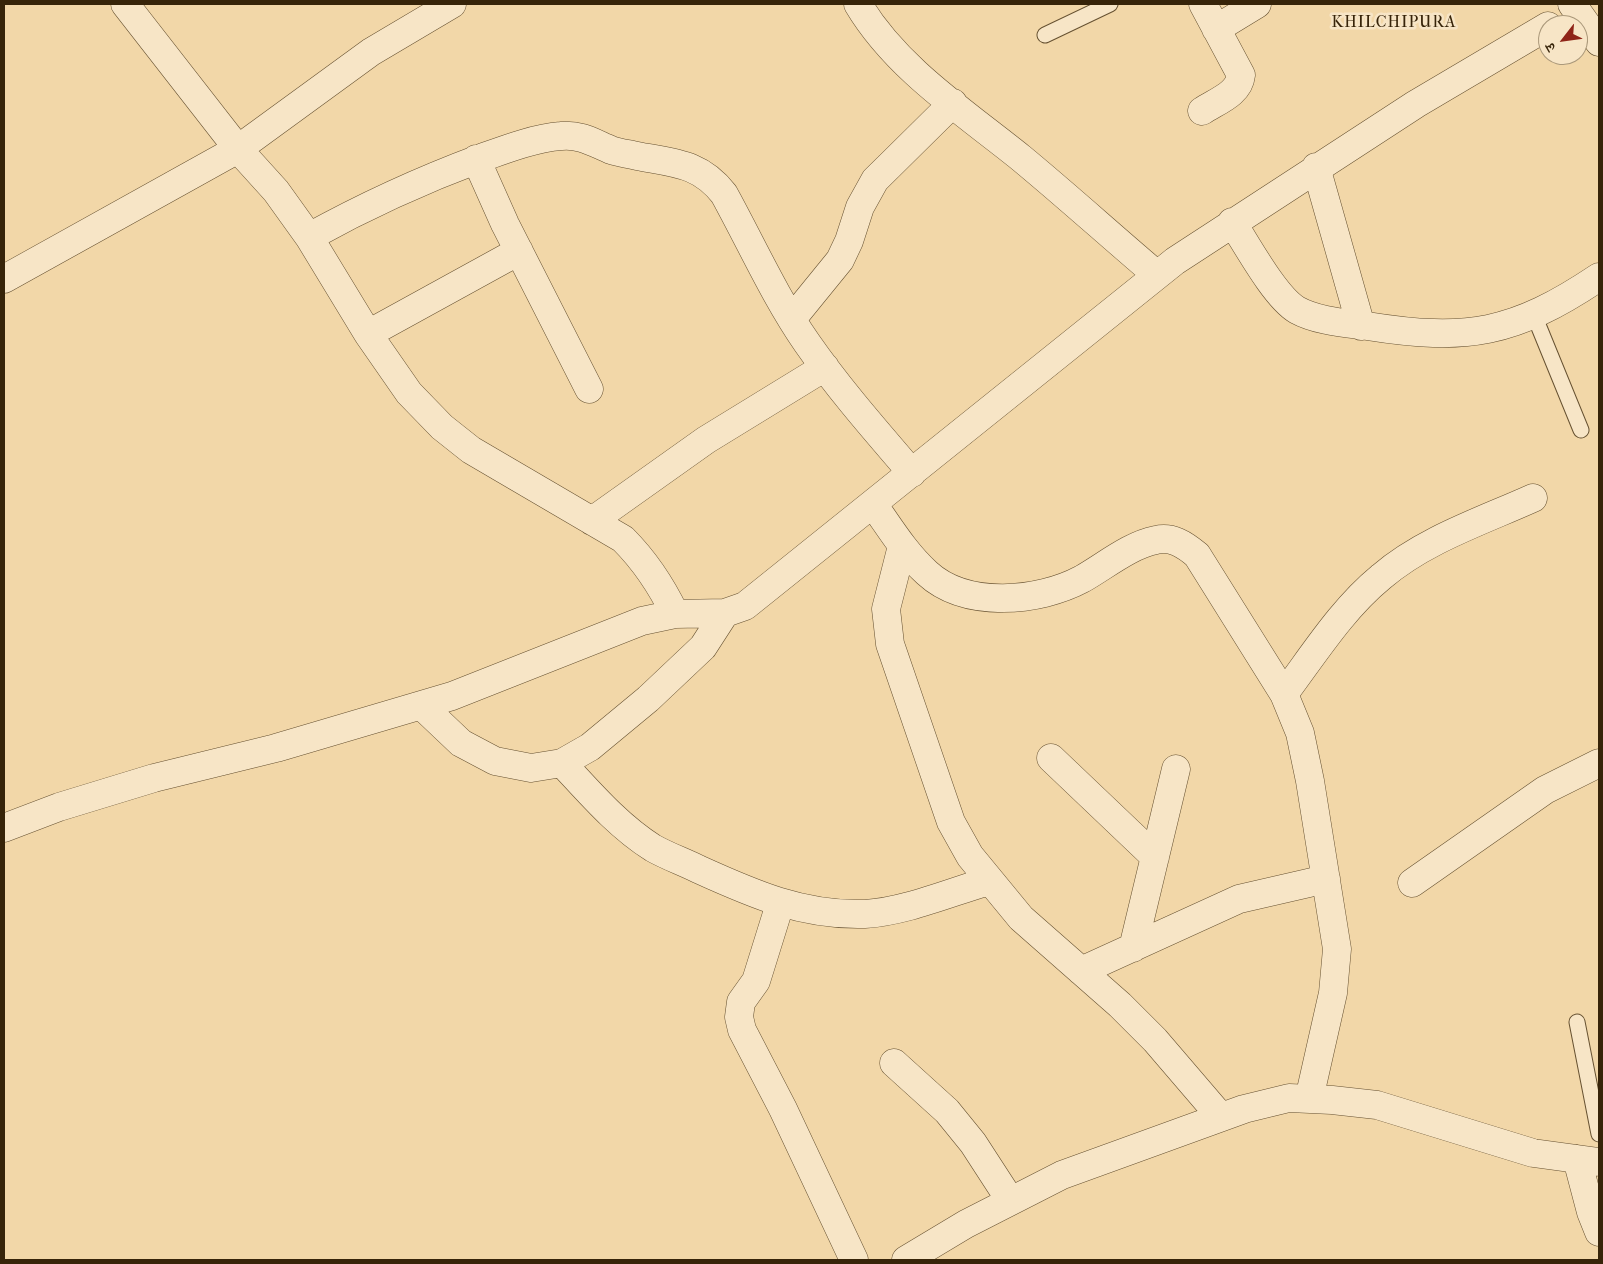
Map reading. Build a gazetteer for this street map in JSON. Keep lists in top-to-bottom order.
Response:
{
  "districts": ["KHILCHIPURA"],
  "north": "bottom left"
}
